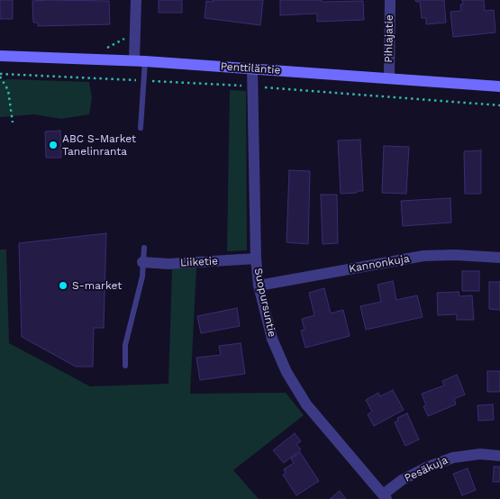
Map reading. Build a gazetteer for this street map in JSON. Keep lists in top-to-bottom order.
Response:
{
  "streets": {
    "street": [
      "Pihlajatie",
      "Penttiläntie",
      "Liiketie",
      "Kannonkuja",
      "Suopursuntie",
      "Pesäkuja"
    ]
  },
  "crossings": [
    ["Pihlajatie", "Penttiläntie"],
    ["Penttiläntie", "Suopursuntie"],
    ["Liiketie", "Suopursuntie"],
    ["Kannonkuja", "Suopursuntie"],
    ["Suopursuntie", "Pesäkuja"]
  ],
  "places": ["ABC S-Market Tanelinranta", "S-market"]
}
